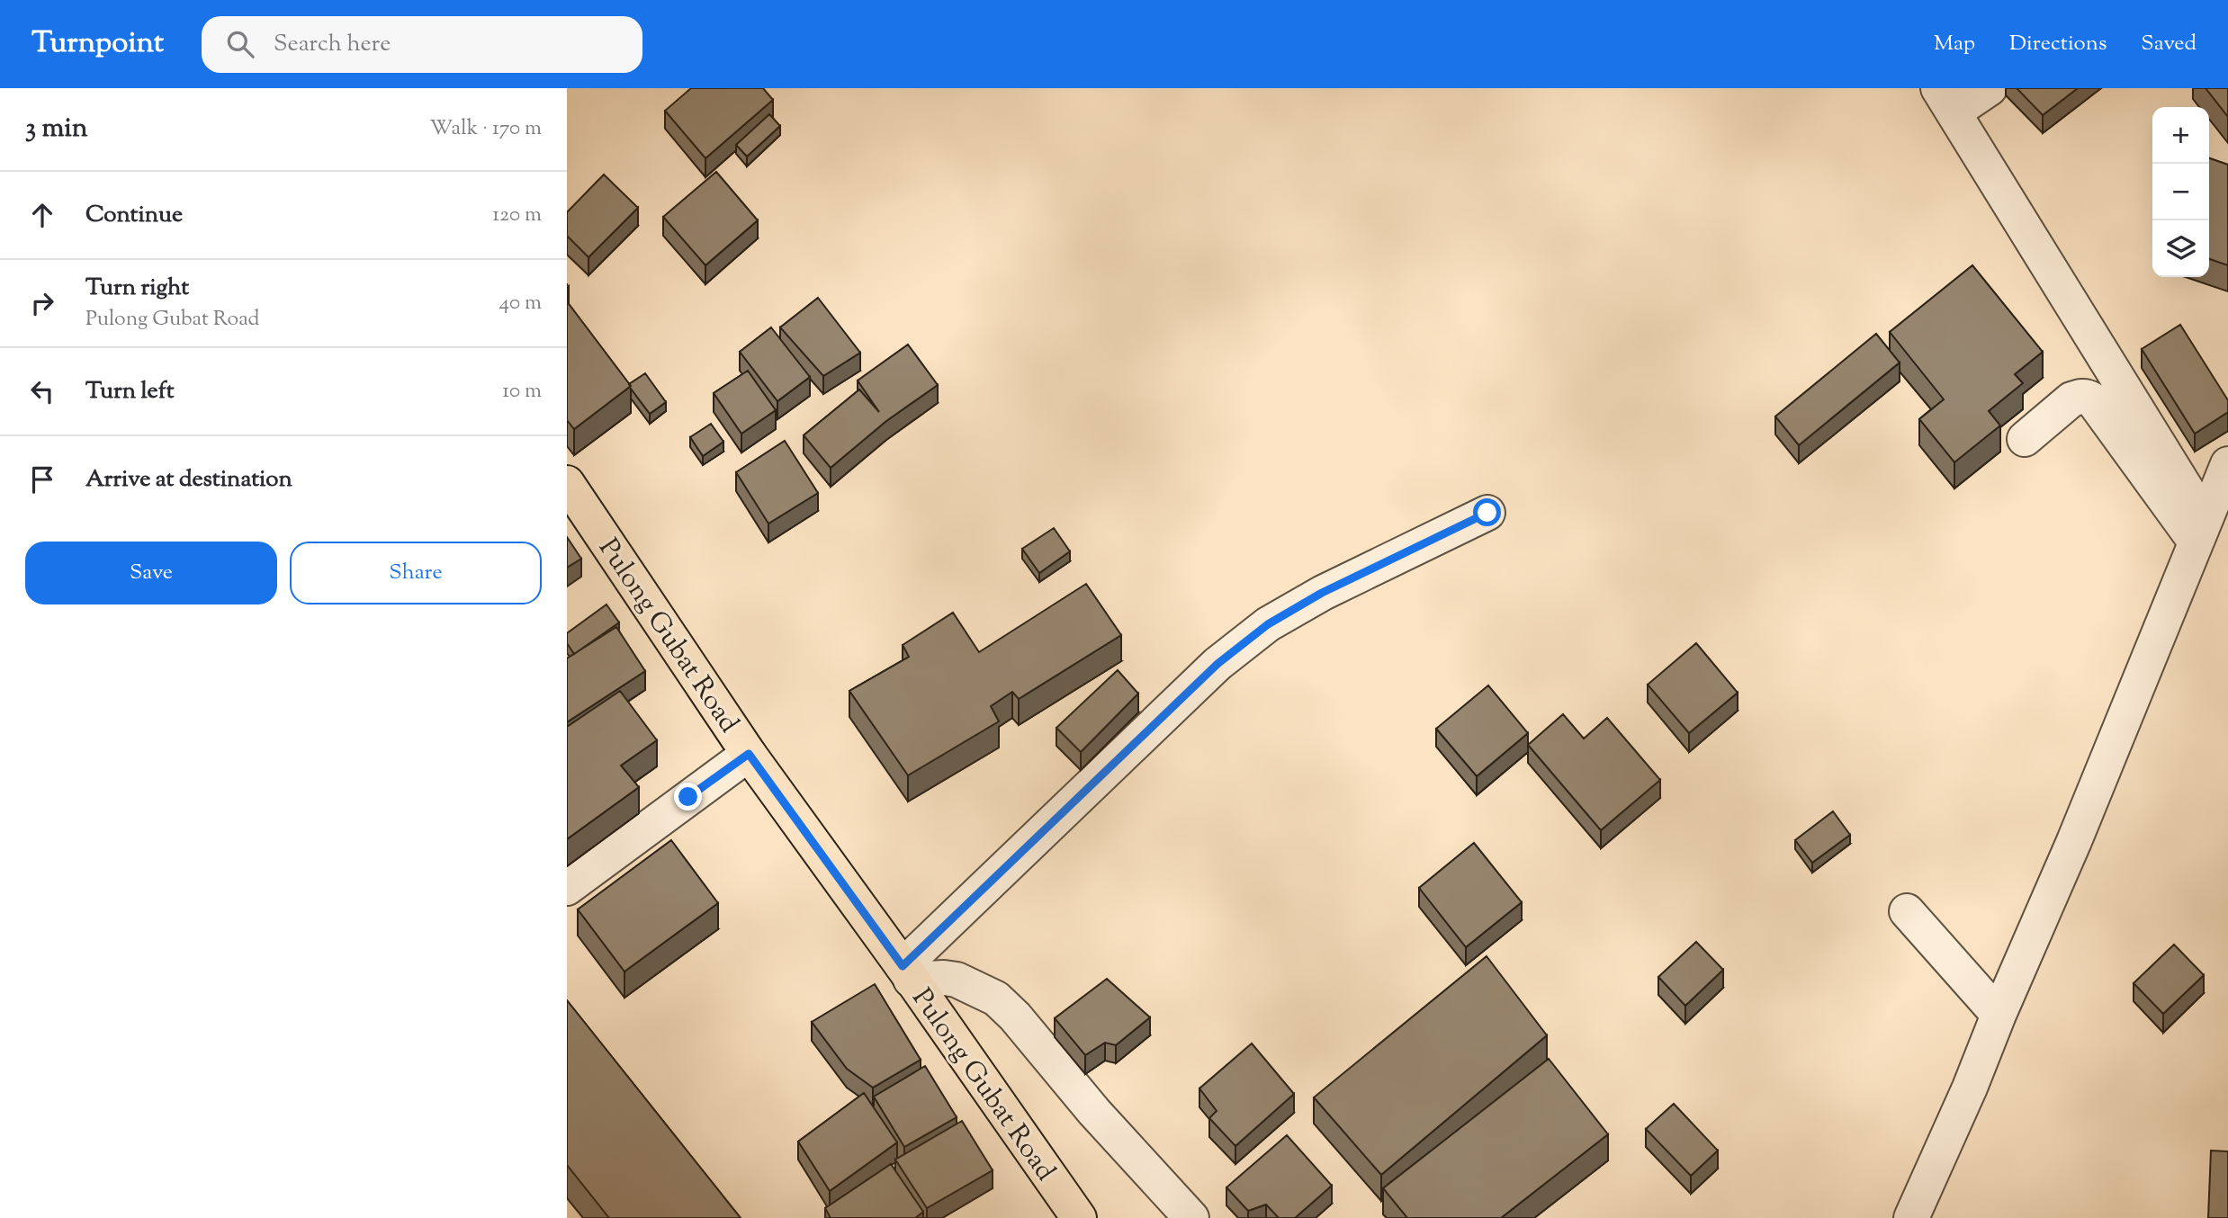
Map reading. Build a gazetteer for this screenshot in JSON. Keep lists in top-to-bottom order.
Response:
{
  "streets": {
    "main road": ["Pulong Gubat Road"]
  },
  "page": {
    "header": "Turnpoint",
    "search": "Search here",
    "nav": ["Map", "Directions", "Saved"],
    "heading": ["3 min", "Walk · 170 m"],
    "map_buttons": ["+", "−"],
    "list": [
      ["Continue", "120 m"],
      ["Turn right", "Pulong Gubat Road", "40 m"],
      ["Turn left", "10 m"],
      "Arrive at destination"
    ],
    "buttons": ["Save", "Share"]
  }
}
